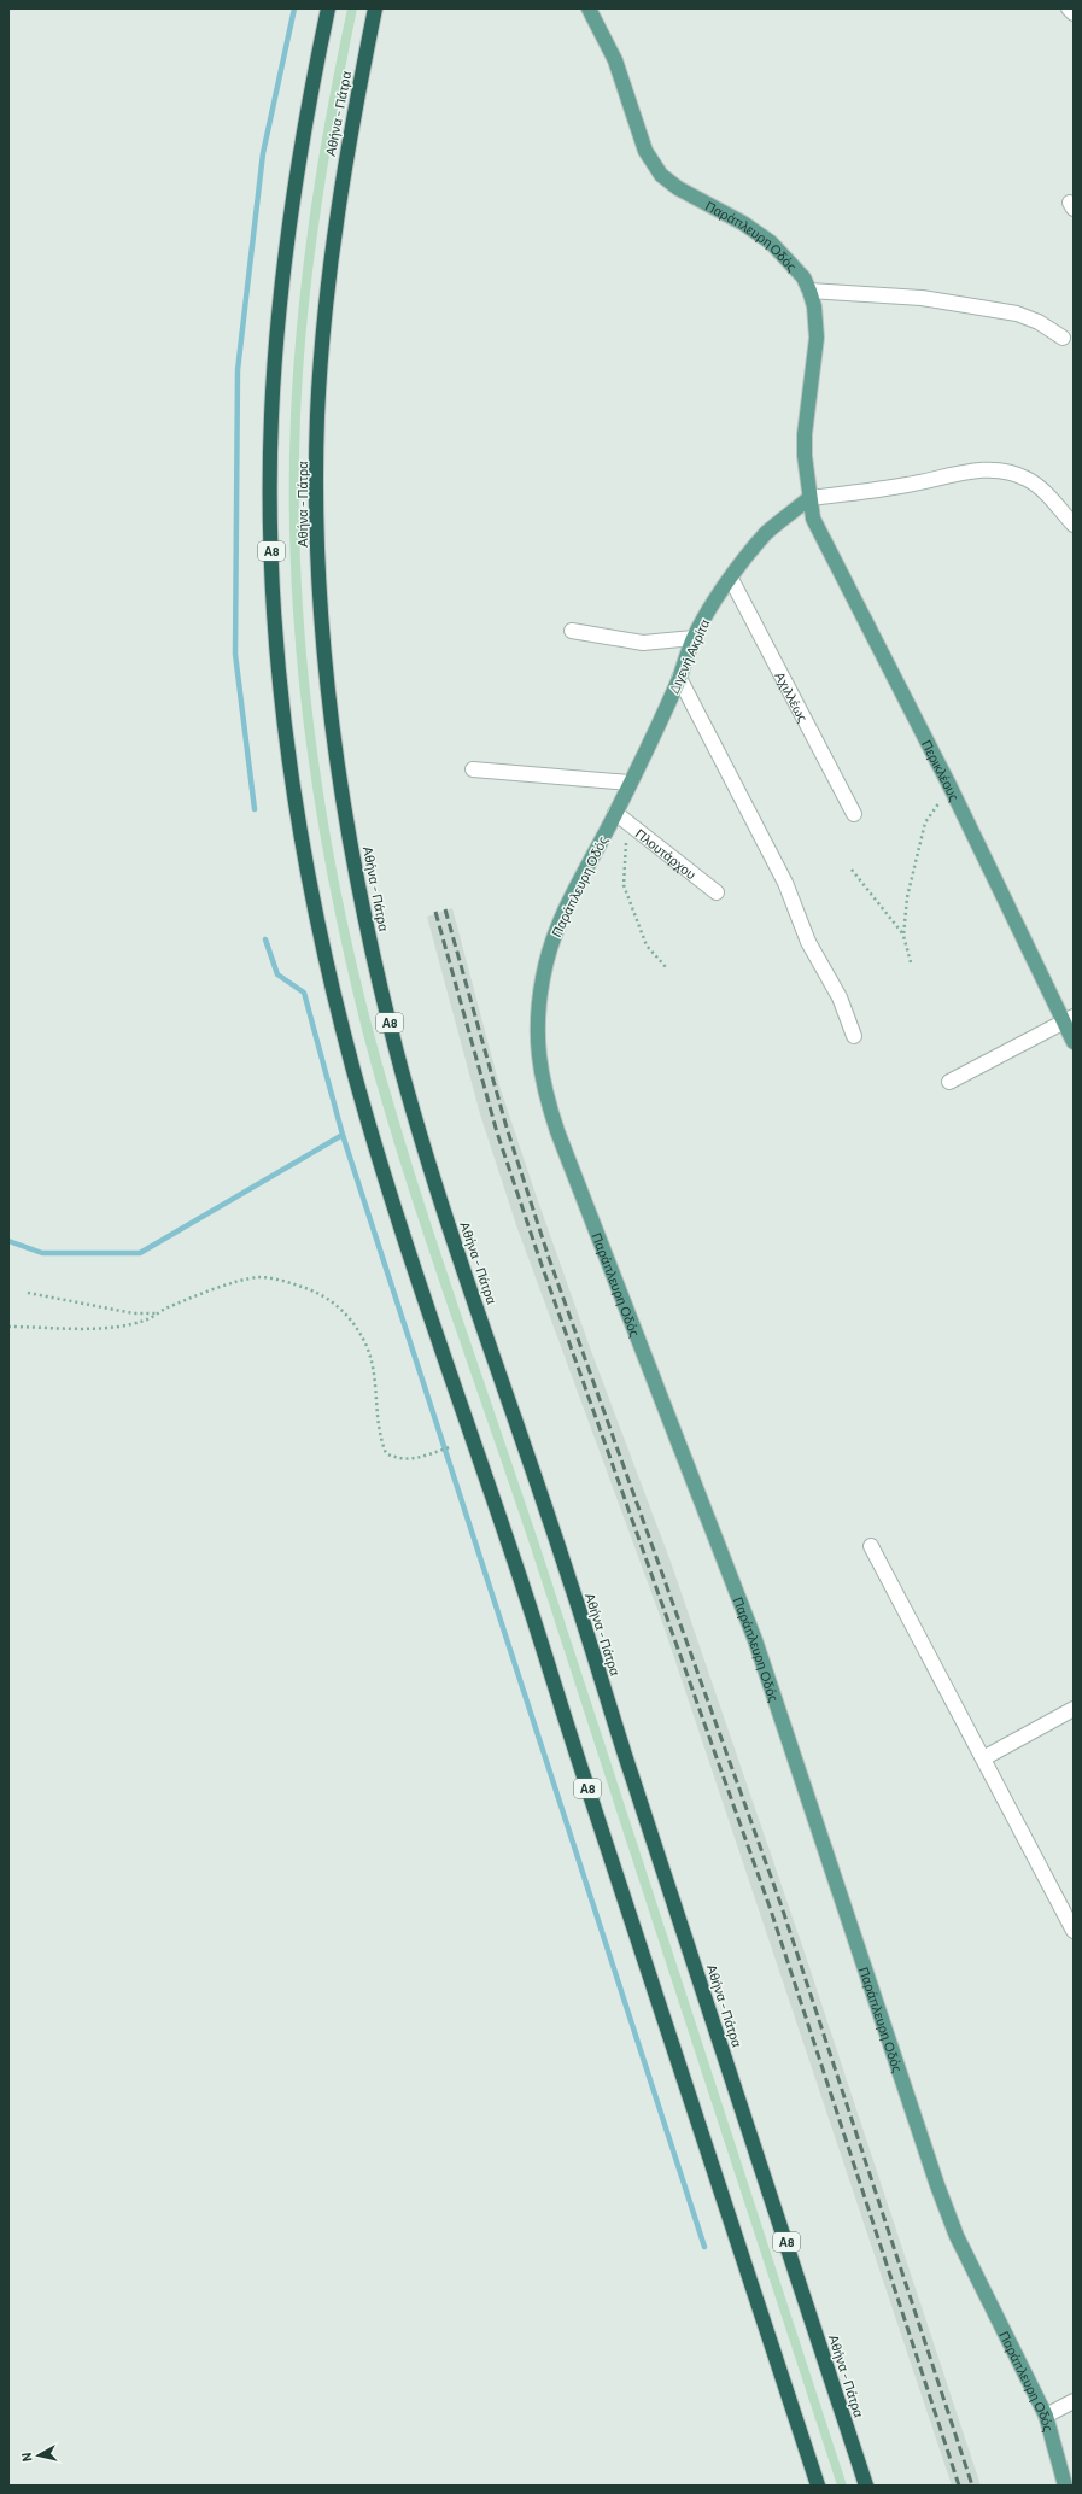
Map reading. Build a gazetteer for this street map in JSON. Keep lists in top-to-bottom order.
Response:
{
  "streets": {
    "highway": ["Αθήνα - Πάτρα", "Α8"],
    "main road": ["Παράπλευρη Οδός", "Διγενή Ακρίτα", "Περικλέους"],
    "street": ["Αχιλλέως", "Πλουτάρχου"]
  },
  "crossings": [
    ["Παράπλευρη Οδός", "Διγενή Ακρίτα"],
    ["Παράπλευρη Οδός", "Περικλέους"],
    ["Παράπλευρη Οδός", "Πλουτάρχου"],
    ["Διγενή Ακρίτα", "Αχιλλέως"],
    ["Διγενή Ακρίτα", "Περικλέους"],
    ["Διγενή Ακρίτα", "Πλουτάρχου"]
  ],
  "north": "left"
}
